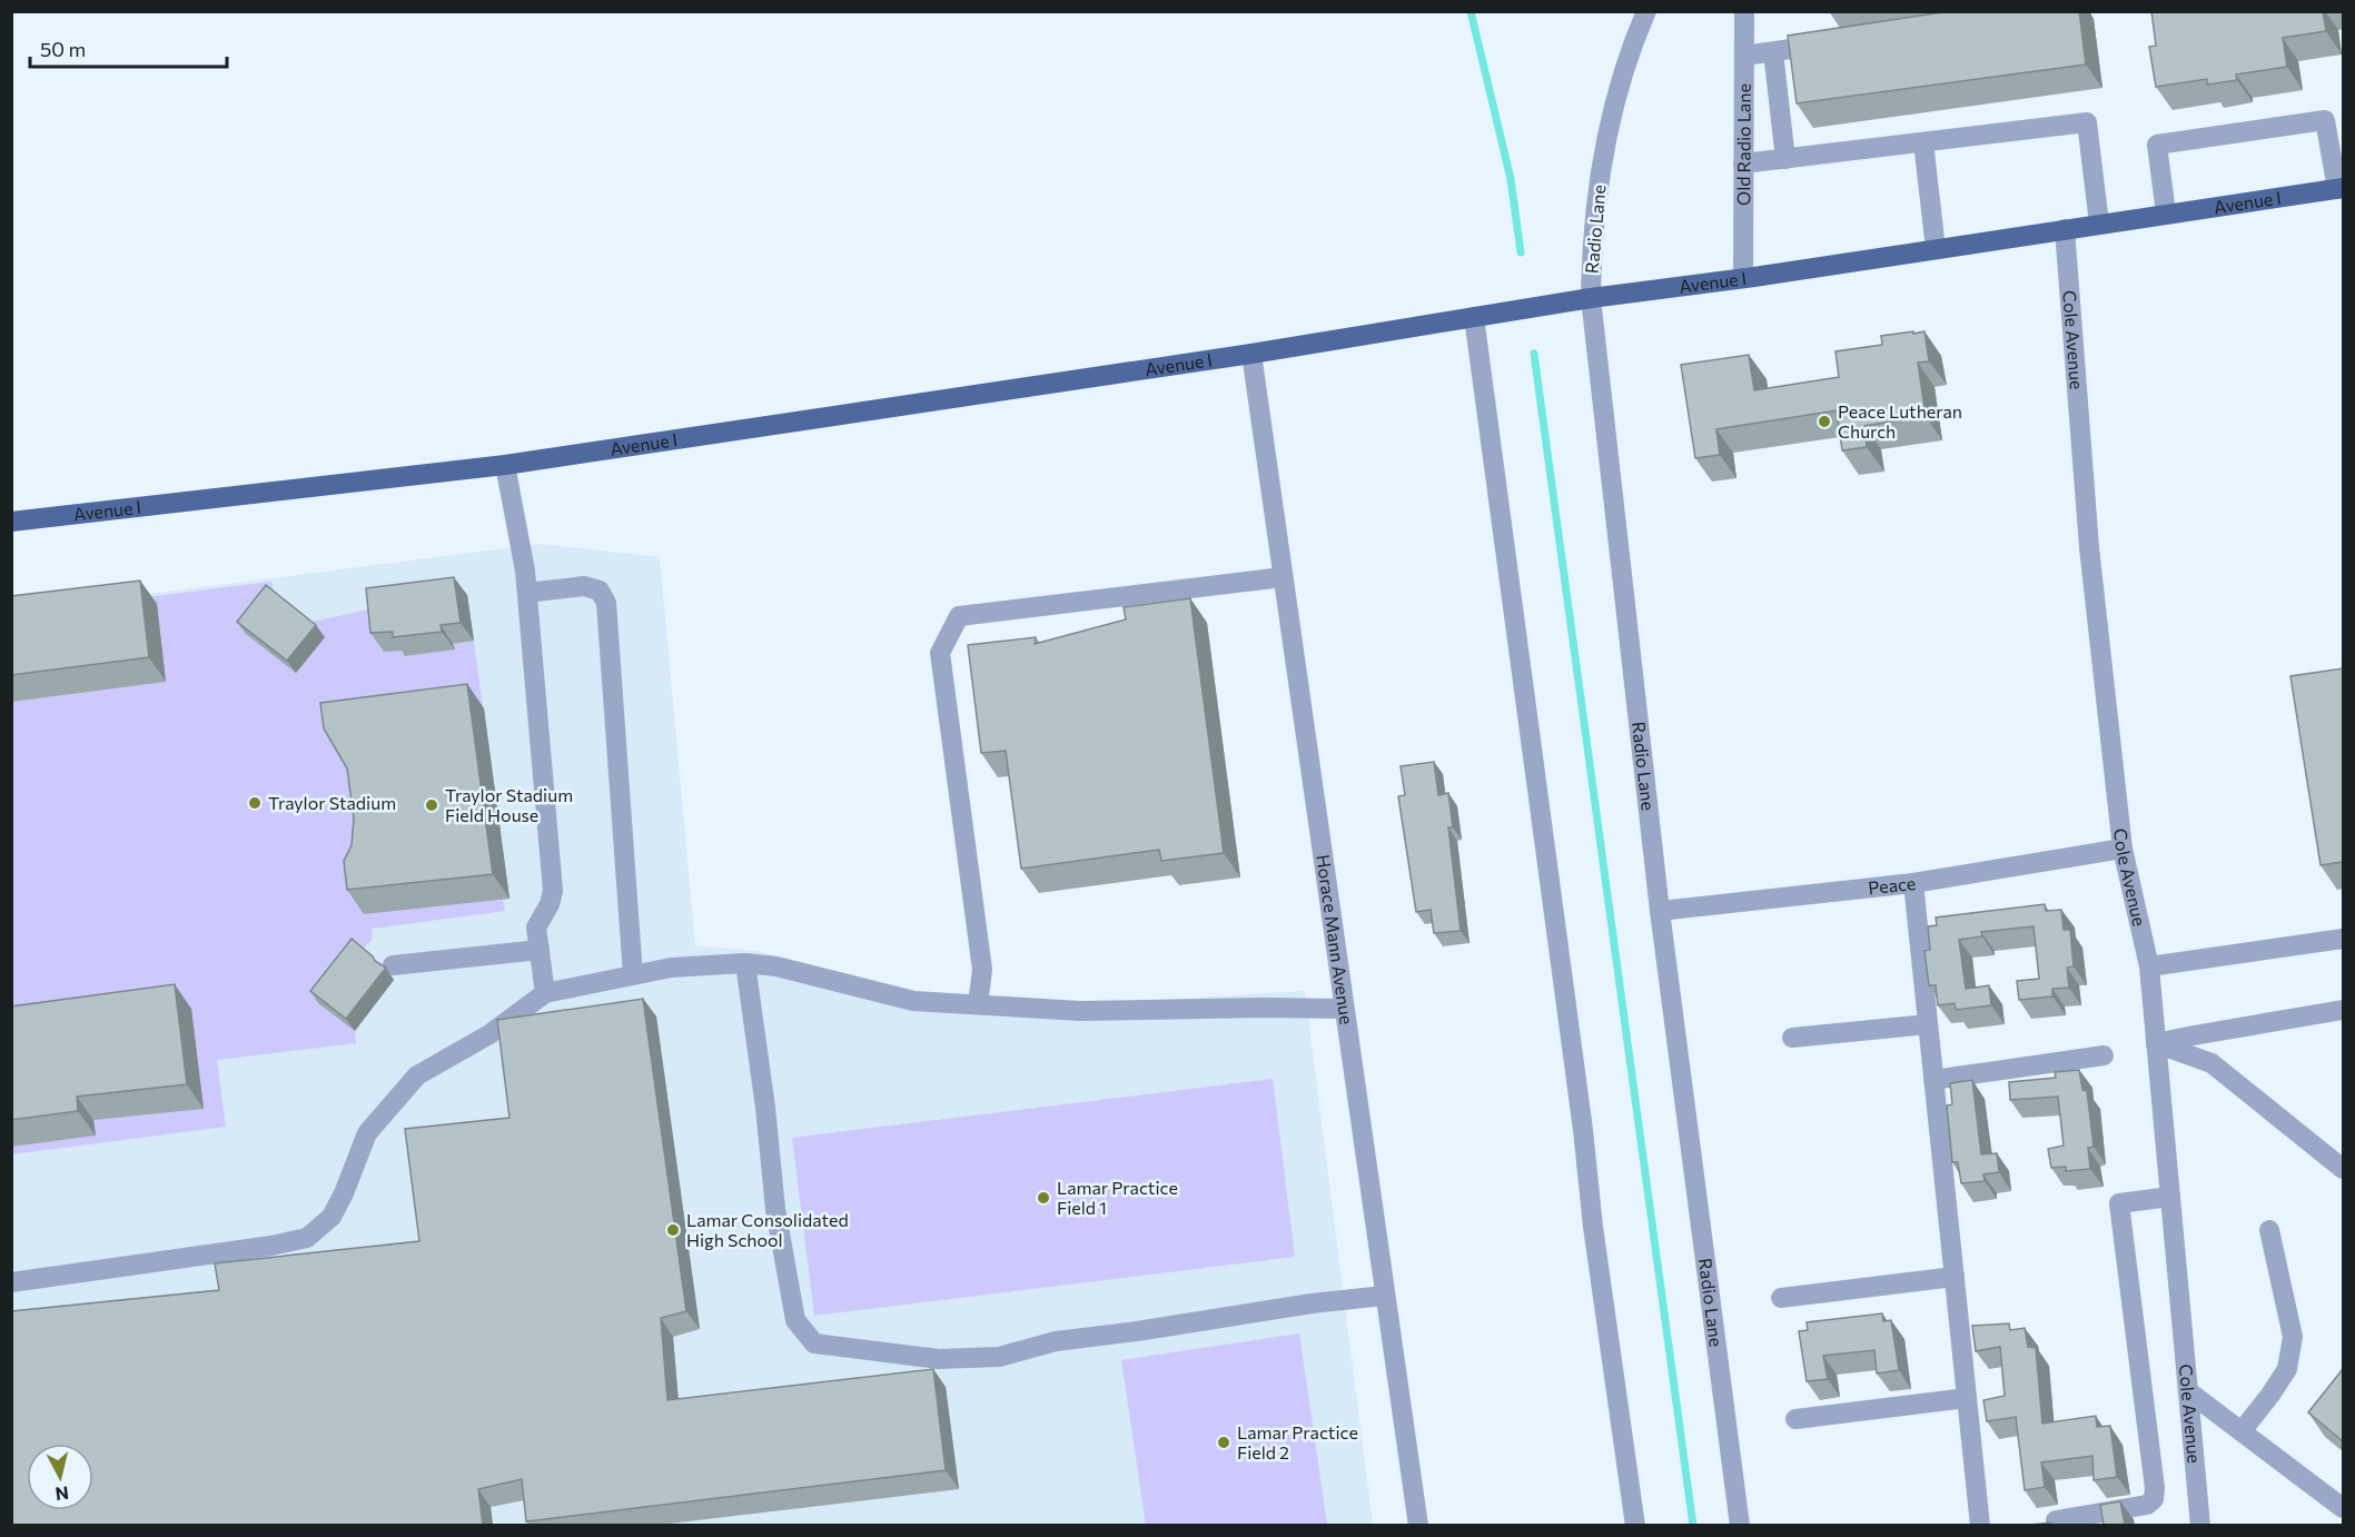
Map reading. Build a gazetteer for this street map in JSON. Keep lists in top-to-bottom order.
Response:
{
  "streets": {
    "main road": ["Avenue I"],
    "street": [
      "Old Radio Lane",
      "Radio Lane",
      "Cole Avenue",
      "Peace",
      "Horace Mann Avenue"
    ]
  },
  "crossings": [
    ["Old Radio Lane", "Avenue I"],
    ["Avenue I", "Radio Lane"],
    ["Avenue I", "Cole Avenue"],
    ["Avenue I", "Horace Mann Avenue"],
    ["Radio Lane", "Peace"],
    ["Cole Avenue", "Peace"]
  ],
  "places": [
    "Peace Lutheran Church",
    "Traylor Stadium",
    "Traylor Stadium Field House",
    "Lamar Practice Field 1",
    "Lamar Consolidated High School",
    "Lamar Practice Field 2"
  ],
  "scale_bar": "50 m",
  "north": "bottom"
}
